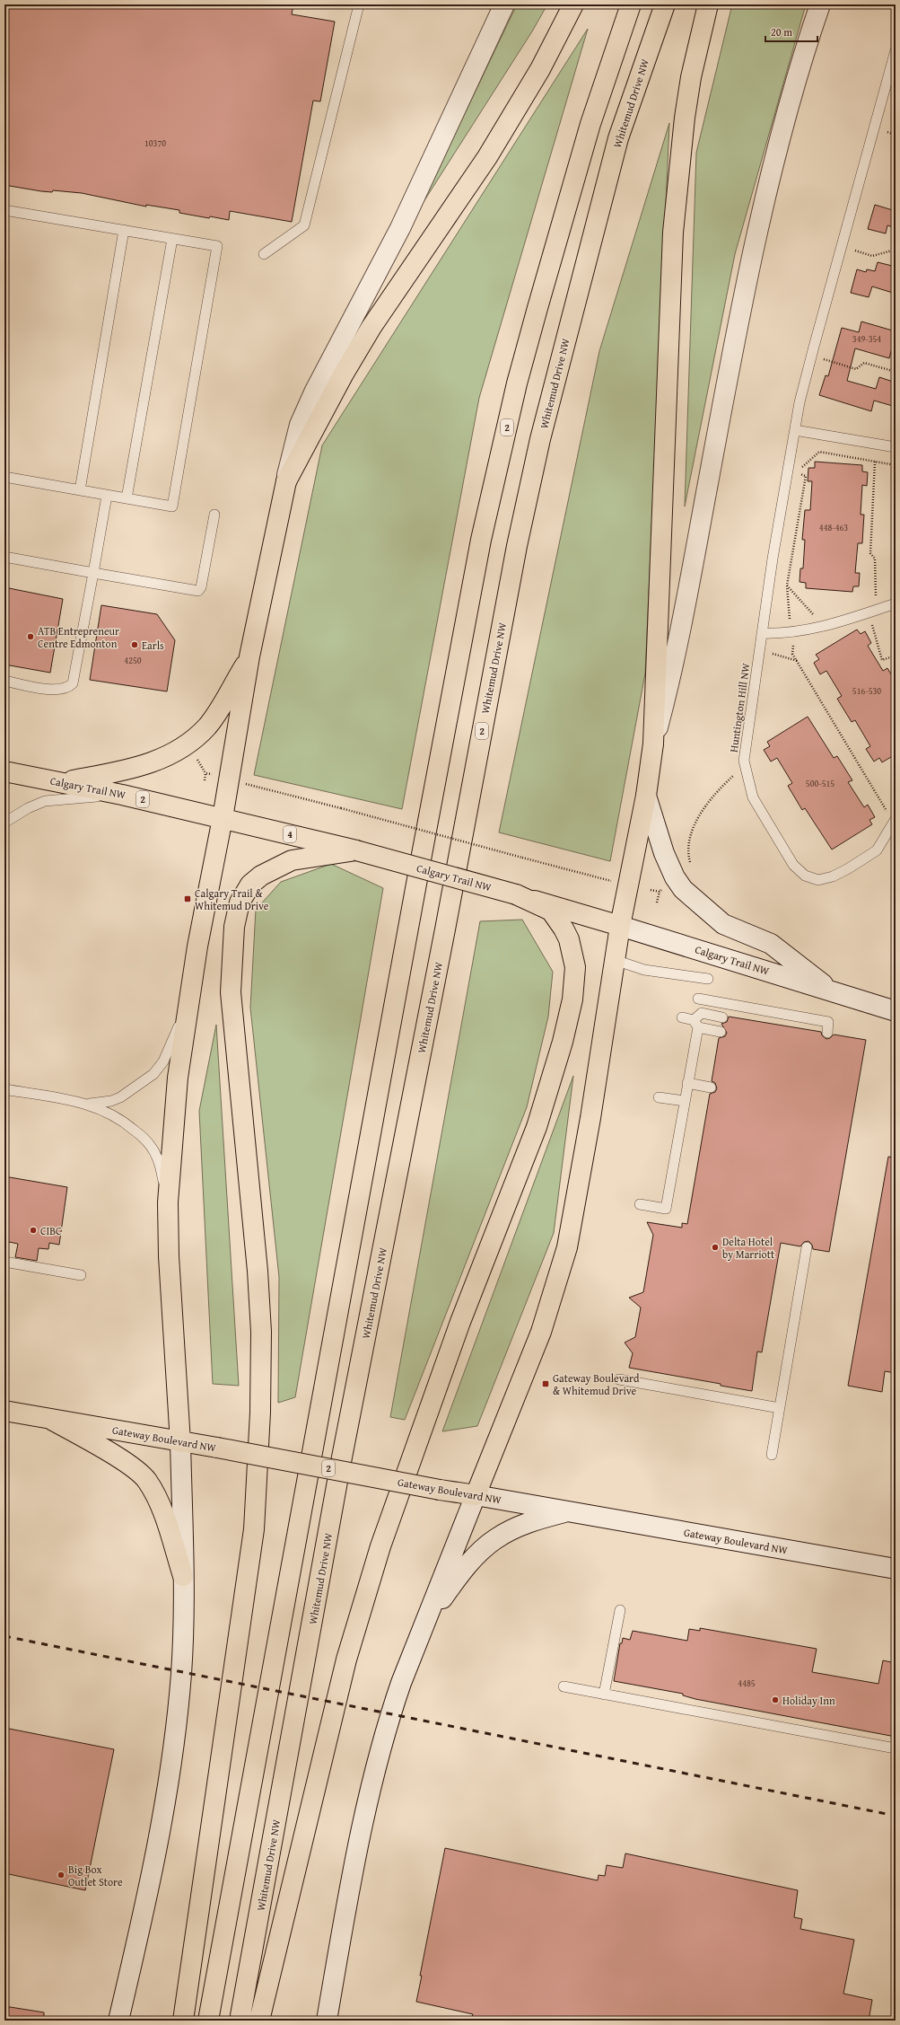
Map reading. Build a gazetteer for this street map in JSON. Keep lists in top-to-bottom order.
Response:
{
  "streets": {
    "highway": [
      "Whitemud Drive NW",
      "2",
      "Calgary Trail NW",
      "4",
      "Gateway Boulevard NW"
    ],
    "lane": ["Huntington Hill NW"]
  },
  "places": {
    "other": [
      "ATB Entrepreneur Centre Edmonton",
      "Earls",
      "CIBC",
      "Delta Hotel by Marriott",
      "Holiday Inn",
      "Big Box Outlet Store"
    ],
    "transit": ["Calgary Trail & Whitemud Drive", "Gateway Boulevard & Whitemud Drive"]
  },
  "house_numbers": [
    "10370",
    "349-354",
    "448-463",
    "4250",
    "516-530",
    "500-515",
    "4485"
  ],
  "scale_bar": "20 m"
}
